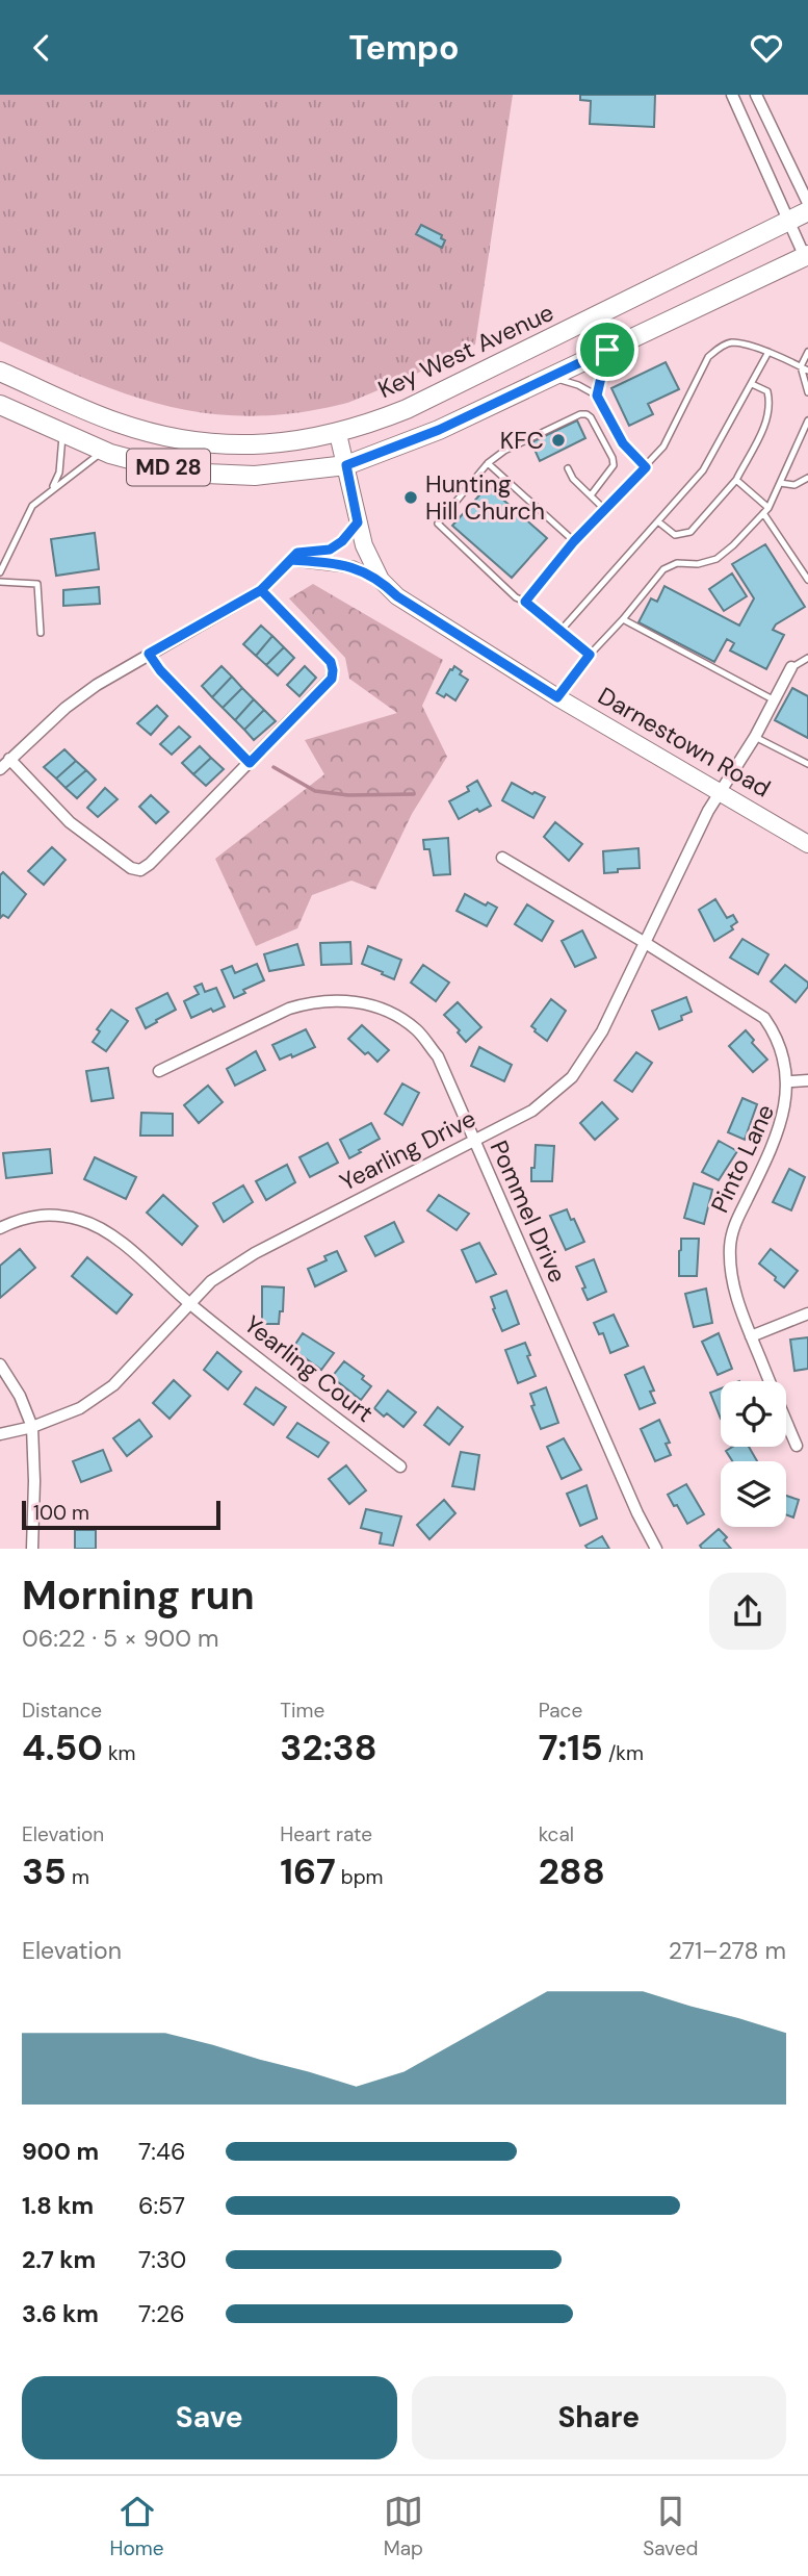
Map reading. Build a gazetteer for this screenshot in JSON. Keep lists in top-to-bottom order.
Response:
{
  "streets": {
    "main road": ["Key West Avenue", "MD 28", "Darnestown Road"],
    "street": [
      "Yearling Drive",
      "Pinto Lane",
      "Pommel Drive",
      "Yearling Court"
    ]
  },
  "crossings": [
    ["Key West Avenue", "MD 28"],
    ["Key West Avenue", "Darnestown Road"],
    ["MD 28", "Darnestown Road"],
    ["Darnestown Road", "Yearling Drive"],
    ["Yearling Drive", "Pinto Lane"],
    ["Yearling Drive", "Pommel Drive"],
    ["Yearling Drive", "Yearling Court"]
  ],
  "places": ["KFC", "Hunting Hill Church"],
  "scale_bar": "100 m",
  "page": {
    "header": "Tempo",
    "scale": "100 m",
    "heading": ["Morning run", "06:22 · 5 × 900 m"],
    "stats": [
      ["Distance", "4.50 km"],
      ["Time", "32:38"],
      ["Pace", "7:15 /km"],
      ["Elevation", "35 m"],
      ["Heart rate", "167 bpm"],
      ["kcal", "288"]
    ],
    "chart": ["Elevation", "271–278 m"],
    "list": [
      {
        "name": "900 m",
        "note": "7:46"
      },
      {
        "name": "1.8 km",
        "note": "6:57"
      },
      {
        "name": "2.7 km",
        "note": "7:30"
      },
      {
        "name": "3.6 km",
        "note": "7:26"
      }
    ],
    "buttons": ["Save", "Share"],
    "tabs": ["Home", "Map", "Saved"]
  }
}
